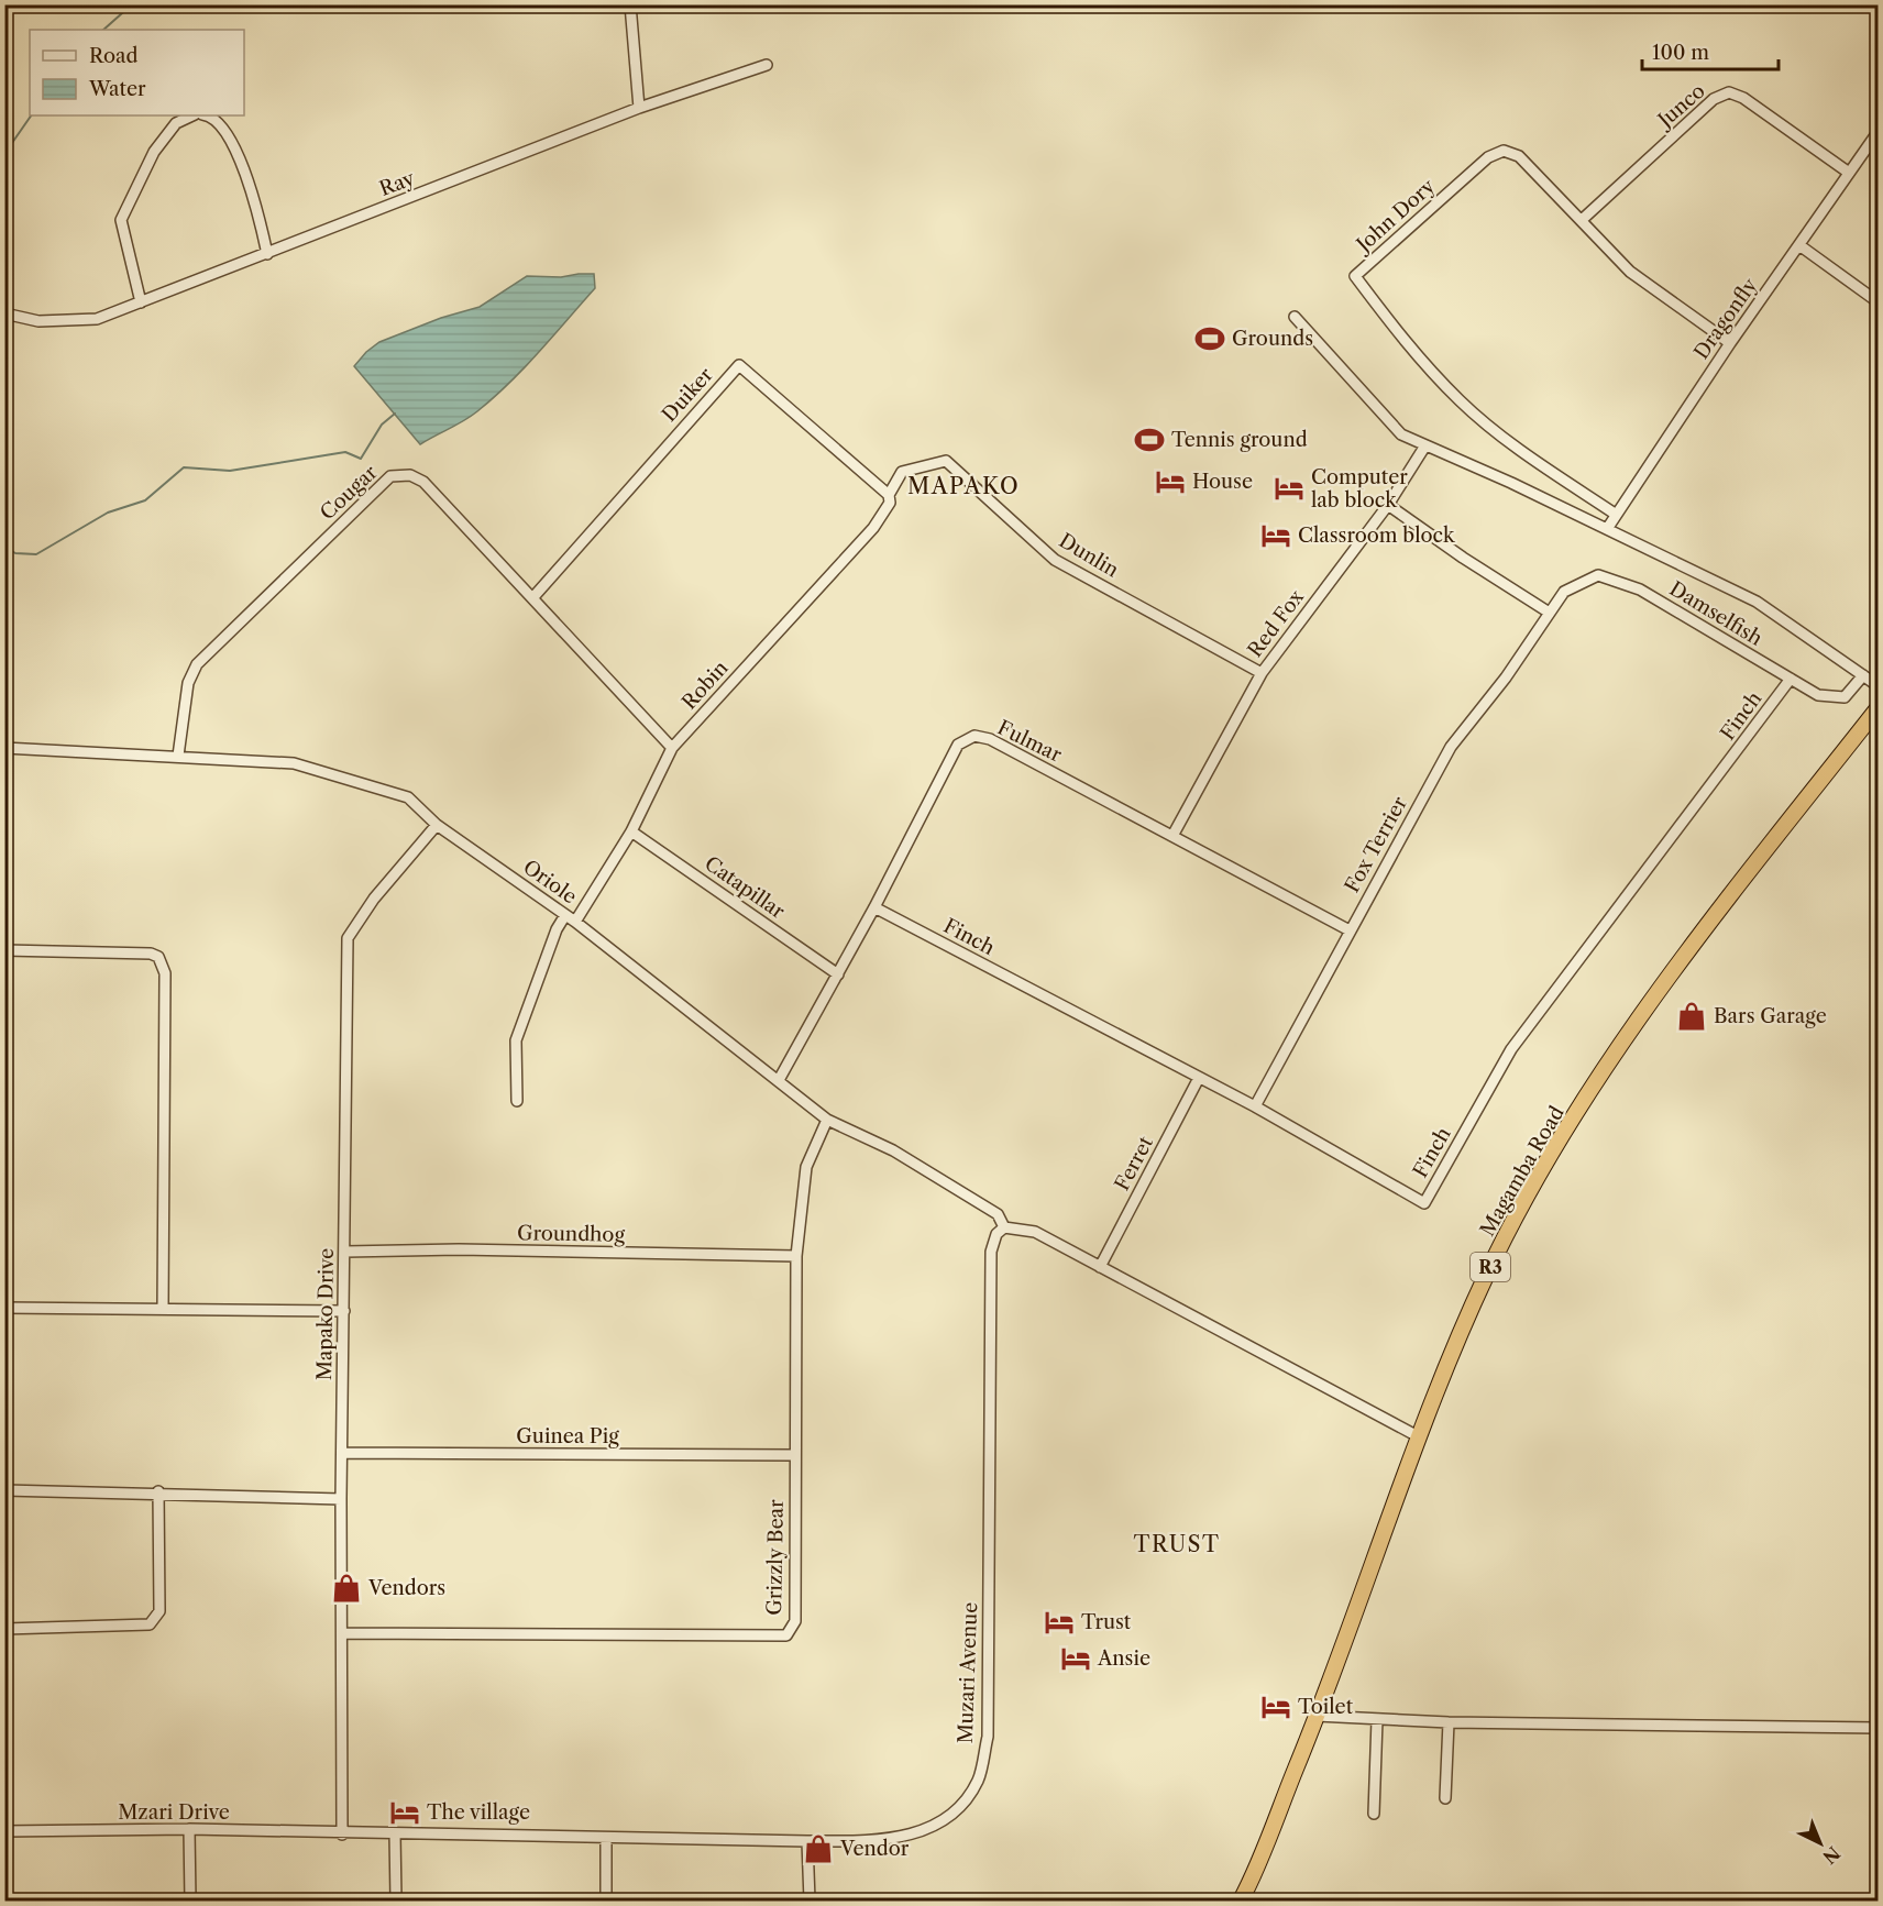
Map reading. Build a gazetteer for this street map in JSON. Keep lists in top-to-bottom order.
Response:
{
  "streets": {
    "highway": ["Magamba Road", "R3"],
    "street": [
      "Junco",
      "Ray",
      "John Dory",
      "Dragonfly",
      "Duiker",
      "Cougar",
      "Dunlin",
      "Damselfish",
      "Red Fox",
      "Robin",
      "Finch",
      "Fulmar",
      "Fox Terrier",
      "Oriole",
      "Catapillar",
      "Ferret",
      "Groundhog",
      "Mapako Drive",
      "Guinea Pig",
      "Grizzly Bear",
      "Muzari Avenue",
      "Mzari Drive"
    ]
  },
  "crossings": [
    ["Junco", "John Dory"],
    ["Junco", "Dragonfly"],
    ["John Dory", "Dragonfly"],
    ["Duiker", "Cougar"],
    ["Duiker", "Dunlin"],
    ["Duiker", "Robin"],
    ["Cougar", "Robin"],
    ["Cougar", "Oriole"],
    ["Dunlin", "Red Fox"],
    ["Dunlin", "Robin"],
    ["Damselfish", "Finch"],
    ["Damselfish", "Fox Terrier"],
    ["Red Fox", "Fulmar"],
    ["Robin", "Oriole"],
    ["Robin", "Catapillar"],
    ["Finch", "Fulmar"],
    ["Finch", "Fox Terrier"],
    ["Finch", "Ferret"],
    ["Fulmar", "Fox Terrier"],
    ["Fulmar", "Oriole"],
    ["Fulmar", "Catapillar"],
    ["Oriole", "Mapako Drive"],
    ["Oriole", "Grizzly Bear"],
    ["Oriole", "Muzari Avenue"],
    ["Groundhog", "Mapako Drive"],
    ["Groundhog", "Grizzly Bear"],
    ["Mapako Drive", "Guinea Pig"],
    ["Mapako Drive", "Grizzly Bear"],
    ["Mapako Drive", "Muzari Avenue"],
    ["Mapako Drive", "Mzari Drive"],
    ["Guinea Pig", "Grizzly Bear"],
    ["Muzari Avenue", "Mzari Drive"]
  ],
  "districts": ["MAPAKO", "TRUST"],
  "places": {
    "sports": ["Grounds", "Tennis ground"],
    "hotel": [
      "House",
      "Computer lab block",
      "Classroom block",
      "Trust",
      "Ansie",
      "Toilet",
      "The village"
    ],
    "shop": ["Bars Garage", "Vendors", "Vendor"]
  },
  "legend": ["Road", "Water"],
  "scale_bar": "100 m",
  "north": "bottom right"
}
